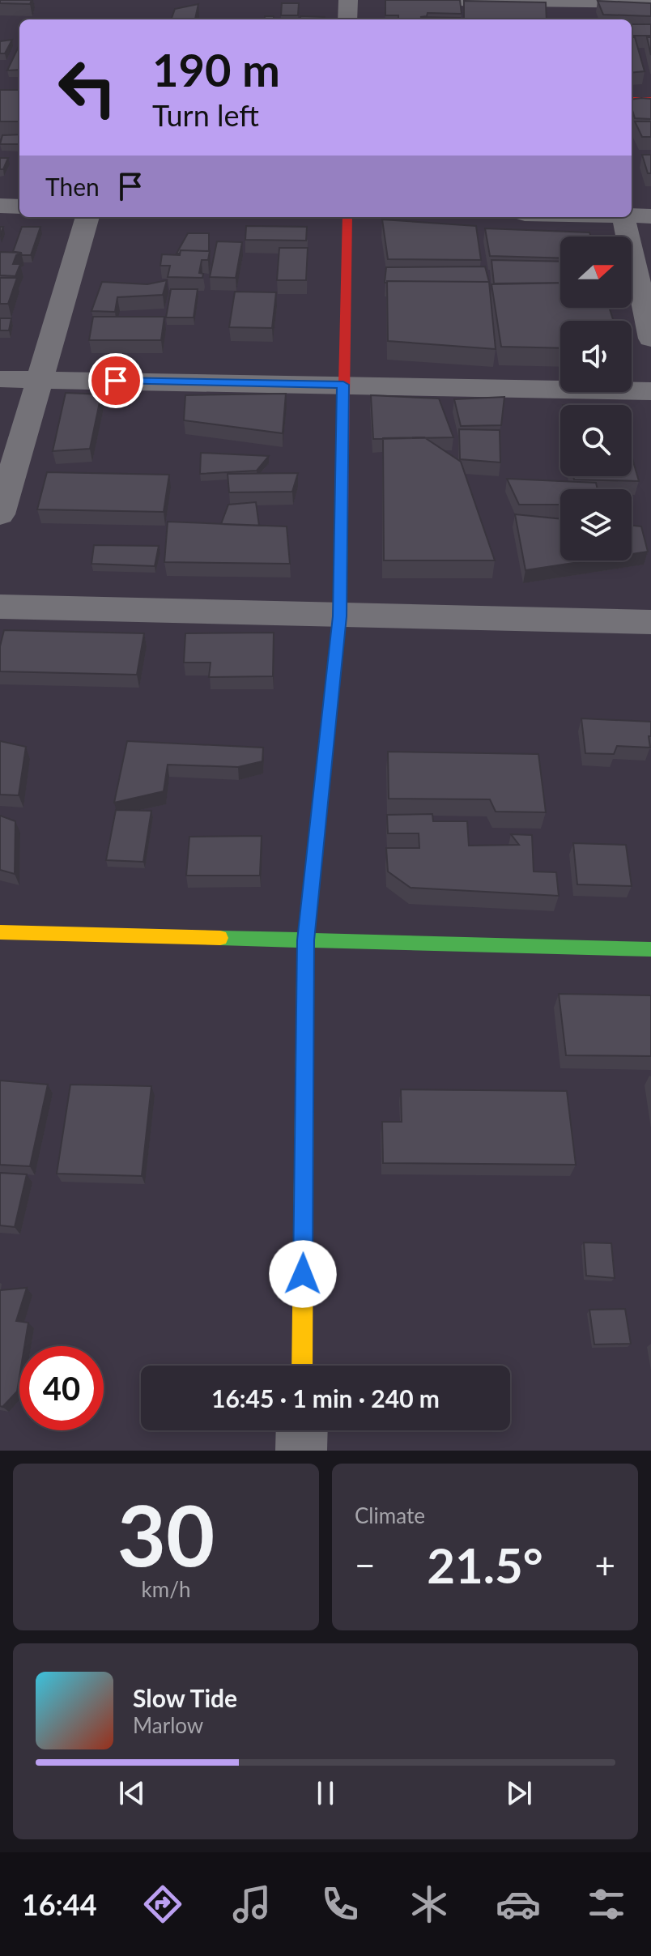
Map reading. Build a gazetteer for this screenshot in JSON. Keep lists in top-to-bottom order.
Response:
{
  "north": "right",
  "page": {
    "turn": ["190 m", "Turn left"],
    "then": "Then",
    "limit": "40",
    "trip": "16:45 · 1 min · 240 m",
    "tile": [
      ["30", "km/h"],
      "Climate"
    ],
    "heat": ["−", "21.5°", "+"],
    "song": ["Slow Tide", "Marlow"],
    "tabs": "16:44"
  }
}
